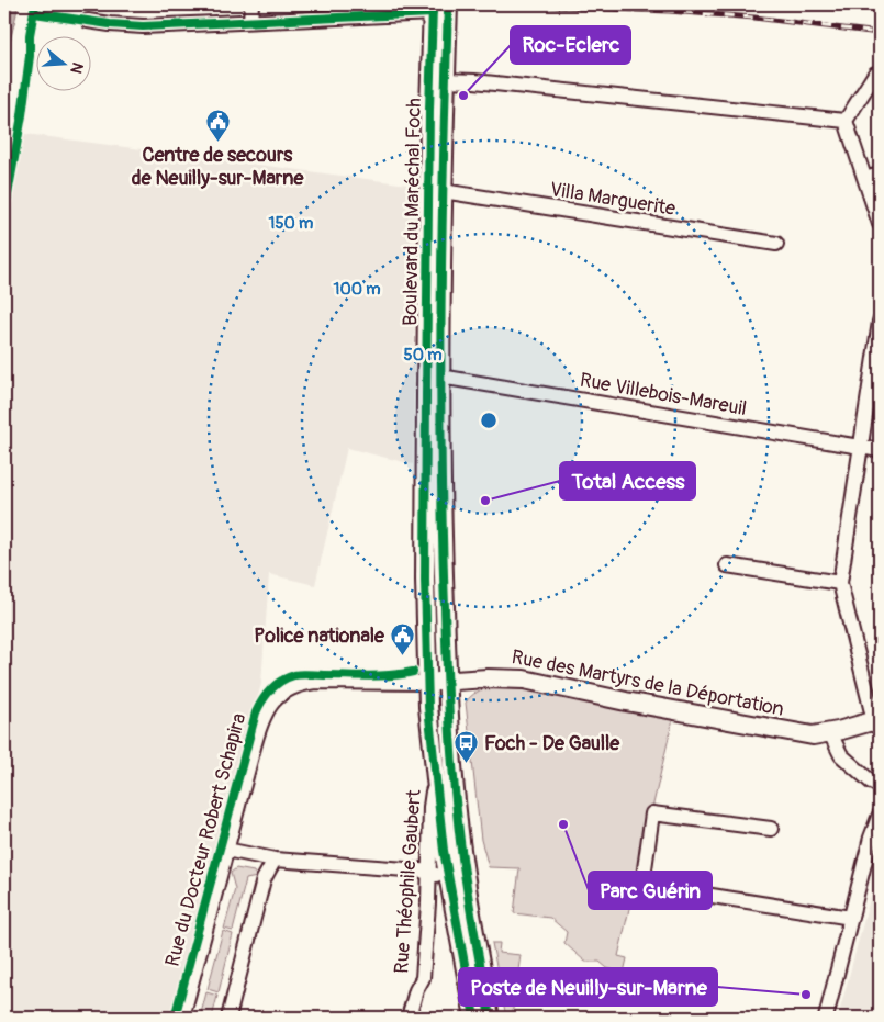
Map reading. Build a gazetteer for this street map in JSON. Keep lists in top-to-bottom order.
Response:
{
  "streets": {
    "main road": ["Boulevard du Maréchal Foch", "Rue des Martyrs de la Déportation"],
    "street": [
      "Villa Marguerite",
      "Rue Villebois-Mareuil",
      "Rue du Docteur Robert Schapira",
      "Rue Théophile Gaubert"
    ]
  },
  "crossings": [
    ["Villa Marguerite", "Boulevard du Maréchal Foch"],
    ["Boulevard du Maréchal Foch", "Rue Villebois-Mareuil"],
    ["Boulevard du Maréchal Foch", "Rue des Martyrs de la Déportation"],
    ["Boulevard du Maréchal Foch", "Rue du Docteur Robert Schapira"],
    ["Rue des Martyrs de la Déportation", "Rue du Docteur Robert Schapira"]
  ],
  "places": {
    "other": [
      "Roc-Eclerc",
      "Total Access",
      "Parc Guérin",
      "Poste de Neuilly-sur-Marne"
    ],
    "public building": ["Centre de secours de Neuilly-sur-Marne", "Police nationale"],
    "bus stop": ["Foch - De Gaulle"]
  },
  "north": "right",
  "rings": ["150 m", "100 m", "50 m"]
}
